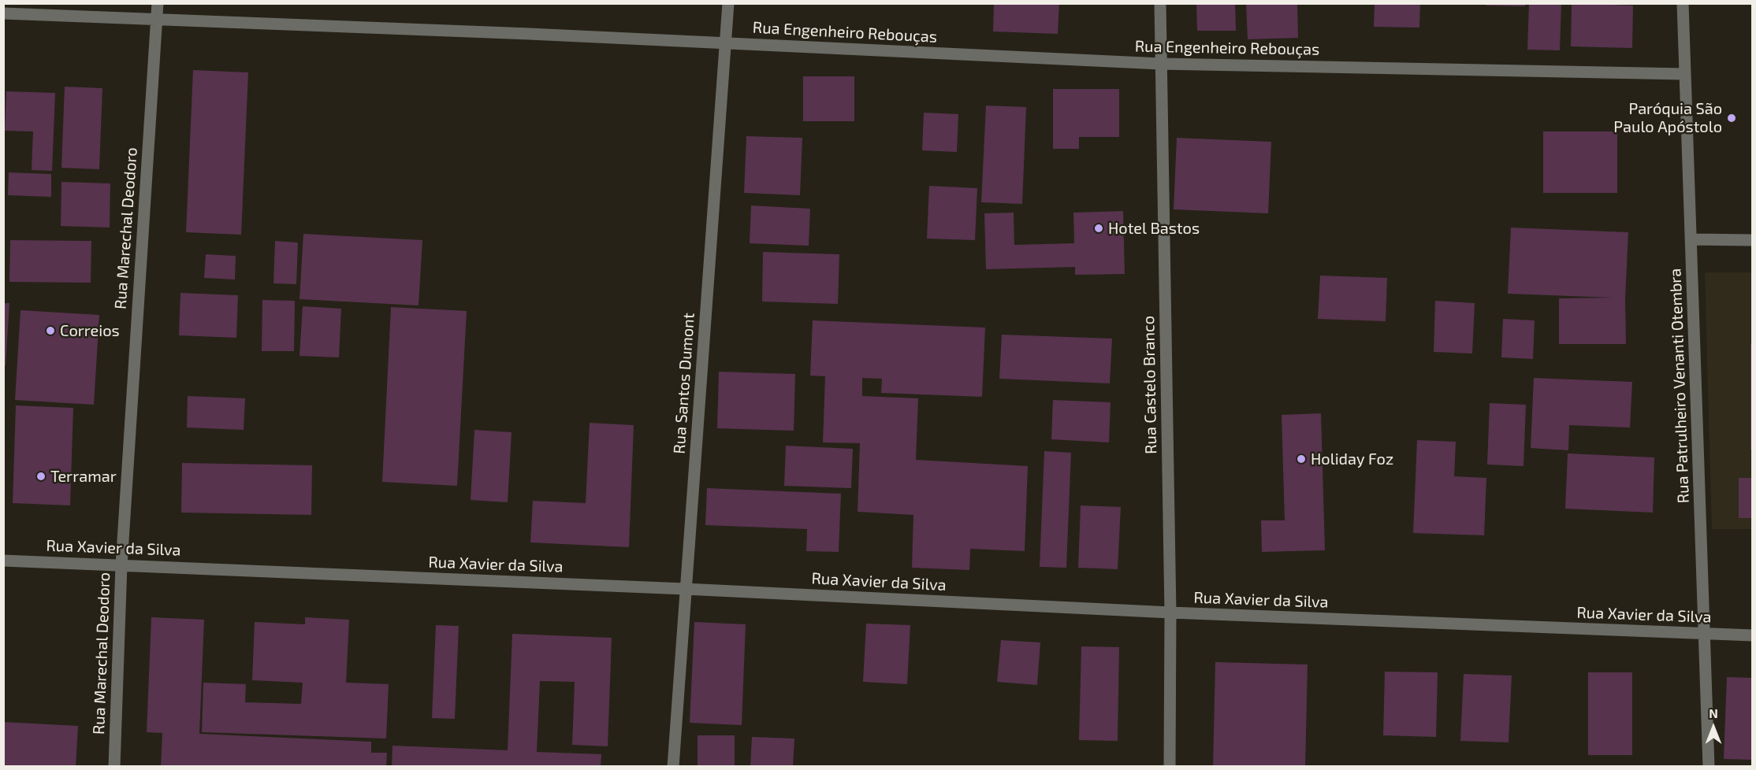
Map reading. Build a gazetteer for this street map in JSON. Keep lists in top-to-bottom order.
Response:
{
  "streets": {
    "street": [
      "Rua Engenheiro Rebouças",
      "Rua Marechal Deodoro",
      "Rua Santos Dumont",
      "Rua Castelo Branco",
      "Rua Patrulheiro Venanti Otembra",
      "Rua Xavier da Silva"
    ]
  },
  "crossings": [
    ["Rua Engenheiro Rebouças", "Rua Marechal Deodoro"],
    ["Rua Engenheiro Rebouças", "Rua Santos Dumont"],
    ["Rua Engenheiro Rebouças", "Rua Castelo Branco"],
    ["Rua Engenheiro Rebouças", "Rua Patrulheiro Venanti Otembra"],
    ["Rua Marechal Deodoro", "Rua Xavier da Silva"],
    ["Rua Santos Dumont", "Rua Xavier da Silva"],
    ["Rua Castelo Branco", "Rua Xavier da Silva"],
    ["Rua Patrulheiro Venanti Otembra", "Rua Xavier da Silva"]
  ],
  "places": [
    "Paróquia São Paulo Apóstolo",
    "Hotel Bastos",
    "Correios",
    "Holiday Foz",
    "Terramar"
  ],
  "north": "top"
}
